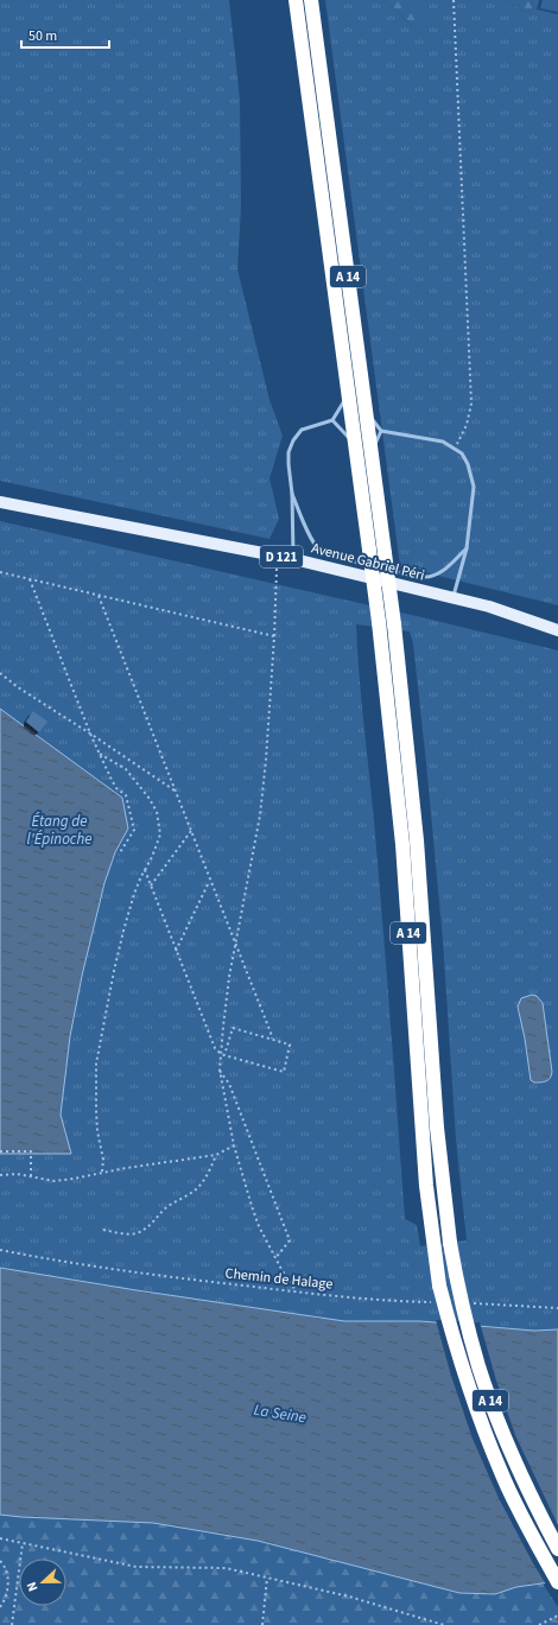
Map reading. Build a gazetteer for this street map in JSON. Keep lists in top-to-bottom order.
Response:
{
  "streets": {
    "highway": ["A 14"],
    "main road": ["D 121", "Avenue Gabriel Péri"],
    "path": ["Chemin de Halage"]
  },
  "water": ["Étang de l'Épinoche", "La Seine"],
  "scale_bar": "50 m",
  "north": "left"
}
